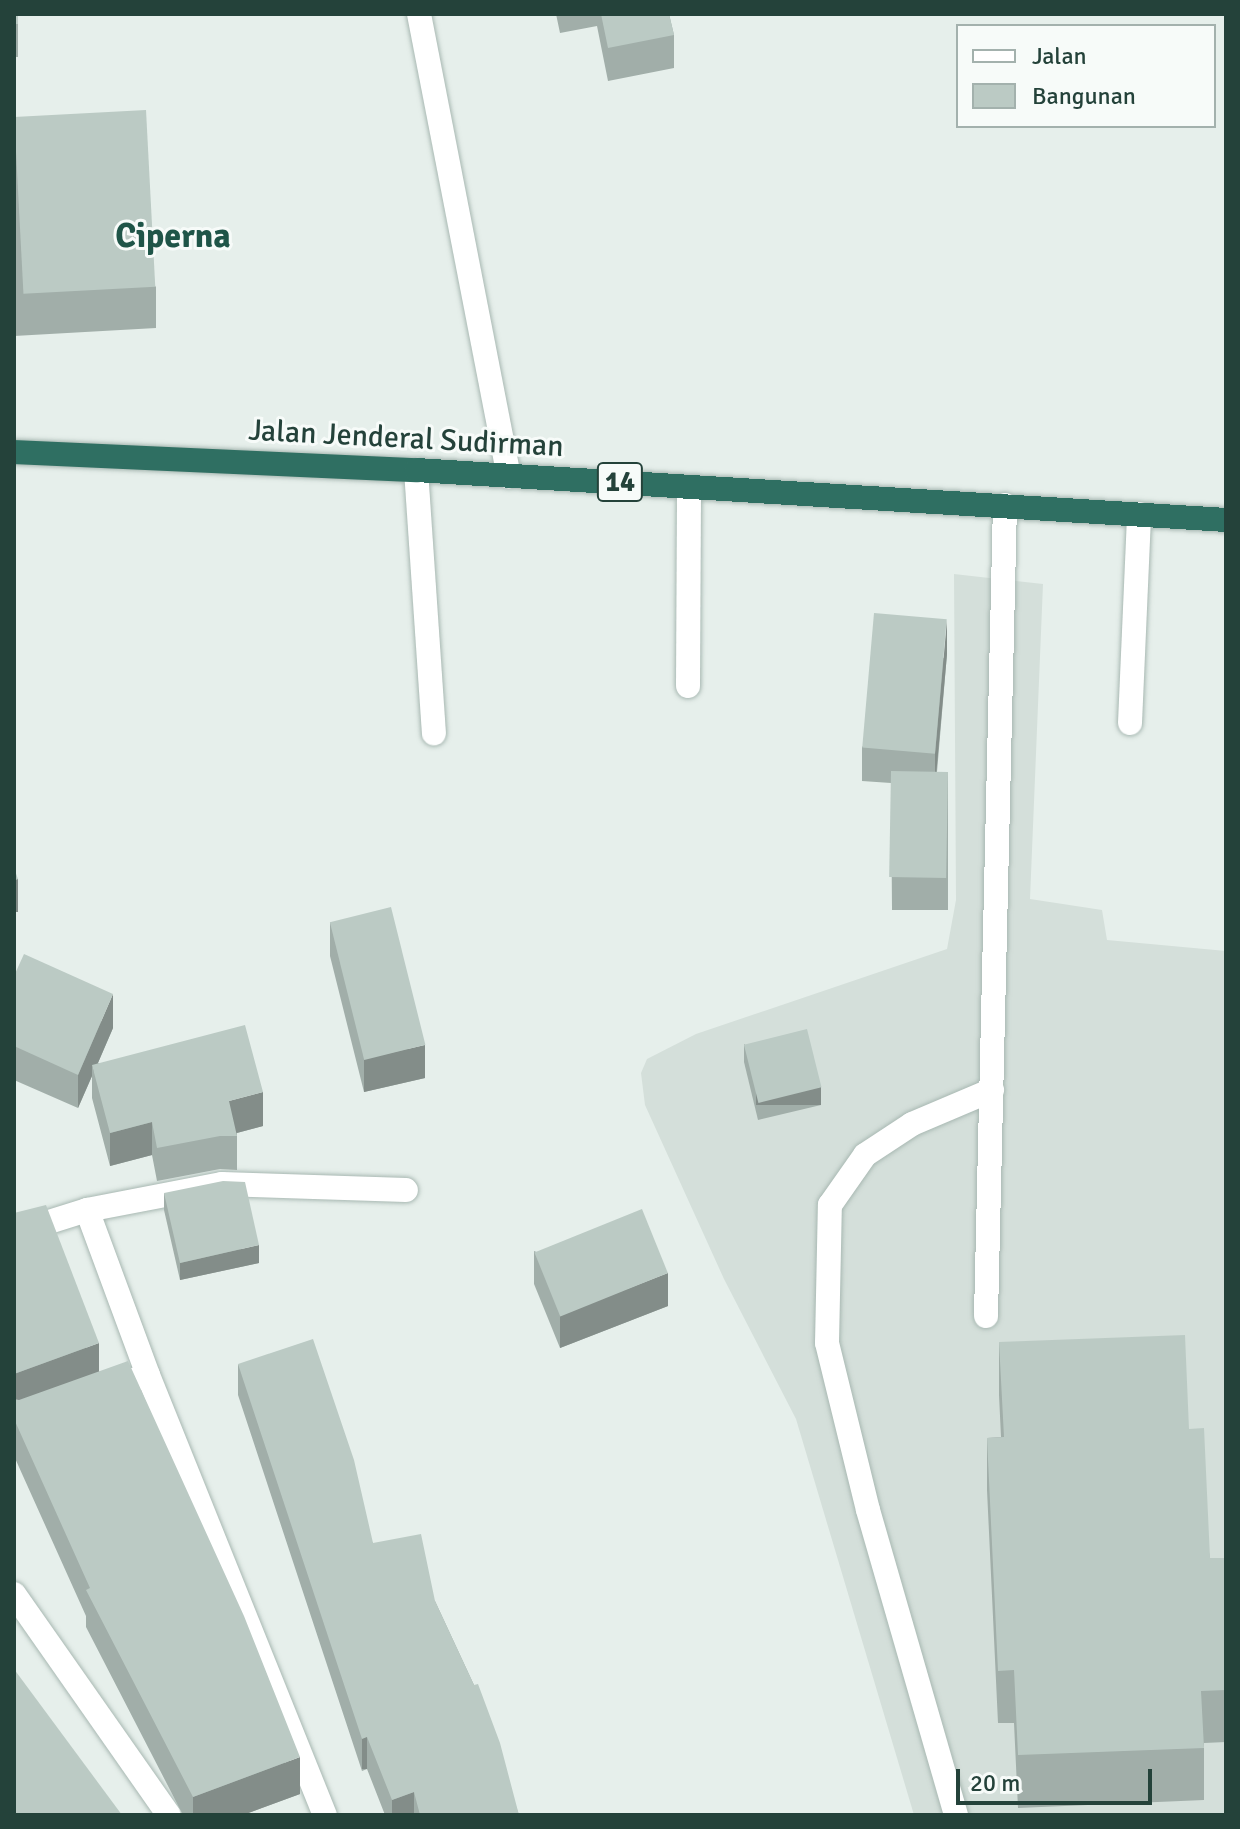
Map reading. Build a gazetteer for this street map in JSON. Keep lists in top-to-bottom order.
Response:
{
  "streets": {
    "highway": ["Jalan Jenderal Sudirman", "14"]
  },
  "districts": ["Ciperna"],
  "legend": ["Jalan", "Bangunan"],
  "scale_bar": "20 m"
}
